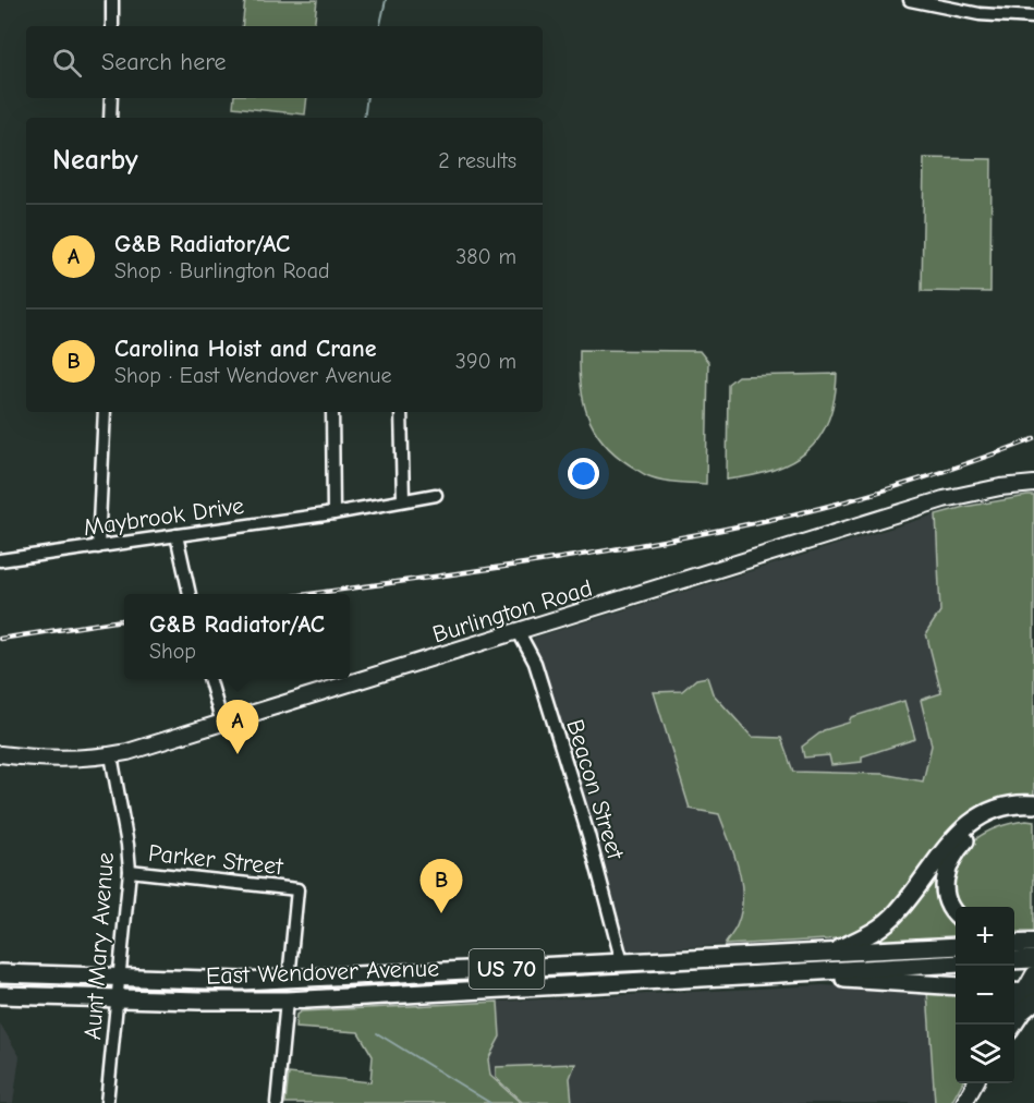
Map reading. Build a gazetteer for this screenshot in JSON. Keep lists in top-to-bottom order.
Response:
{
  "streets": {
    "highway": ["US 70", "East Wendover Avenue"],
    "main road": ["Burlington Road"],
    "street": [
      "Maybrook Drive",
      "Beacon Street",
      "Parker Street",
      "Aunt Mary Avenue"
    ]
  },
  "crossings": [
    ["Burlington Road", "Beacon Street"],
    ["Burlington Road", "Aunt Mary Avenue"],
    ["Beacon Street", "East Wendover Avenue"],
    ["Parker Street", "Aunt Mary Avenue"],
    ["Parker Street", "East Wendover Avenue"],
    ["Aunt Mary Avenue", "East Wendover Avenue"]
  ],
  "page": {
    "search": "Search here",
    "heading": ["Nearby", "2 results"],
    "list": [
      {
        "mark": "A",
        "name": "G&B Radiator/AC",
        "note": "Shop · Burlington Road",
        "value": "380 m"
      },
      {
        "mark": "B",
        "name": "Carolina Hoist and Crane",
        "note": "Shop · East Wendover Avenue",
        "value": "390 m"
      }
    ],
    "popup": ["G&B Radiator/AC", "Shop"],
    "pins": ["A", "B"],
    "map_buttons": ["+", "−"]
  }
}
